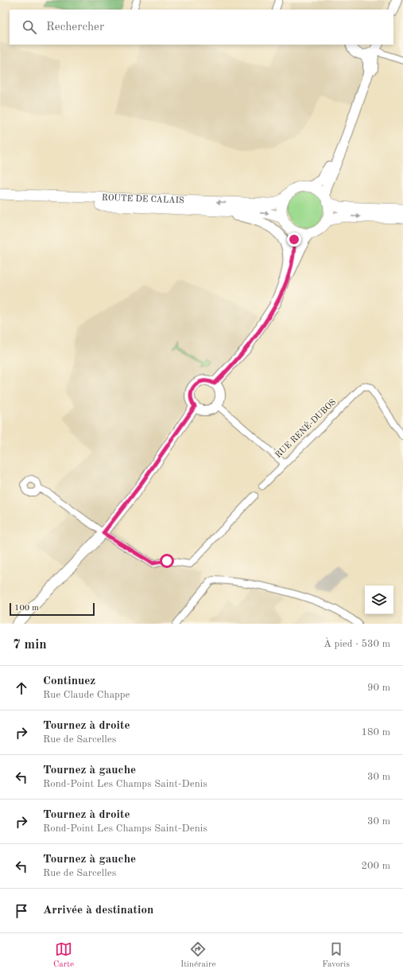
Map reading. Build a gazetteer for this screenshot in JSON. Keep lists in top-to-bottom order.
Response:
{
  "streets": {
    "main road": ["ROUTE DE CALAIS"],
    "street": ["RUE RENÉ-DUBOS"]
  },
  "scale_bar": "100 m",
  "page": {
    "search": "Rechercher",
    "scale": "100 m",
    "heading": ["7 min", "À pied · 530 m"],
    "list": [
      ["Continuez", "Rue Claude Chappe", "90 m"],
      ["Tournez à droite", "Rue de Sarcelles", "180 m"],
      ["Tournez à gauche", "Rond-Point Les Champs Saint-Denis", "30 m"],
      ["Tournez à droite", "Rond-Point Les Champs Saint-Denis", "30 m"],
      ["Tournez à gauche", "Rue de Sarcelles", "200 m"],
      "Arrivée à destination"
    ],
    "nav": ["Carte", "Itinéraire", "Favoris"]
  }
}
